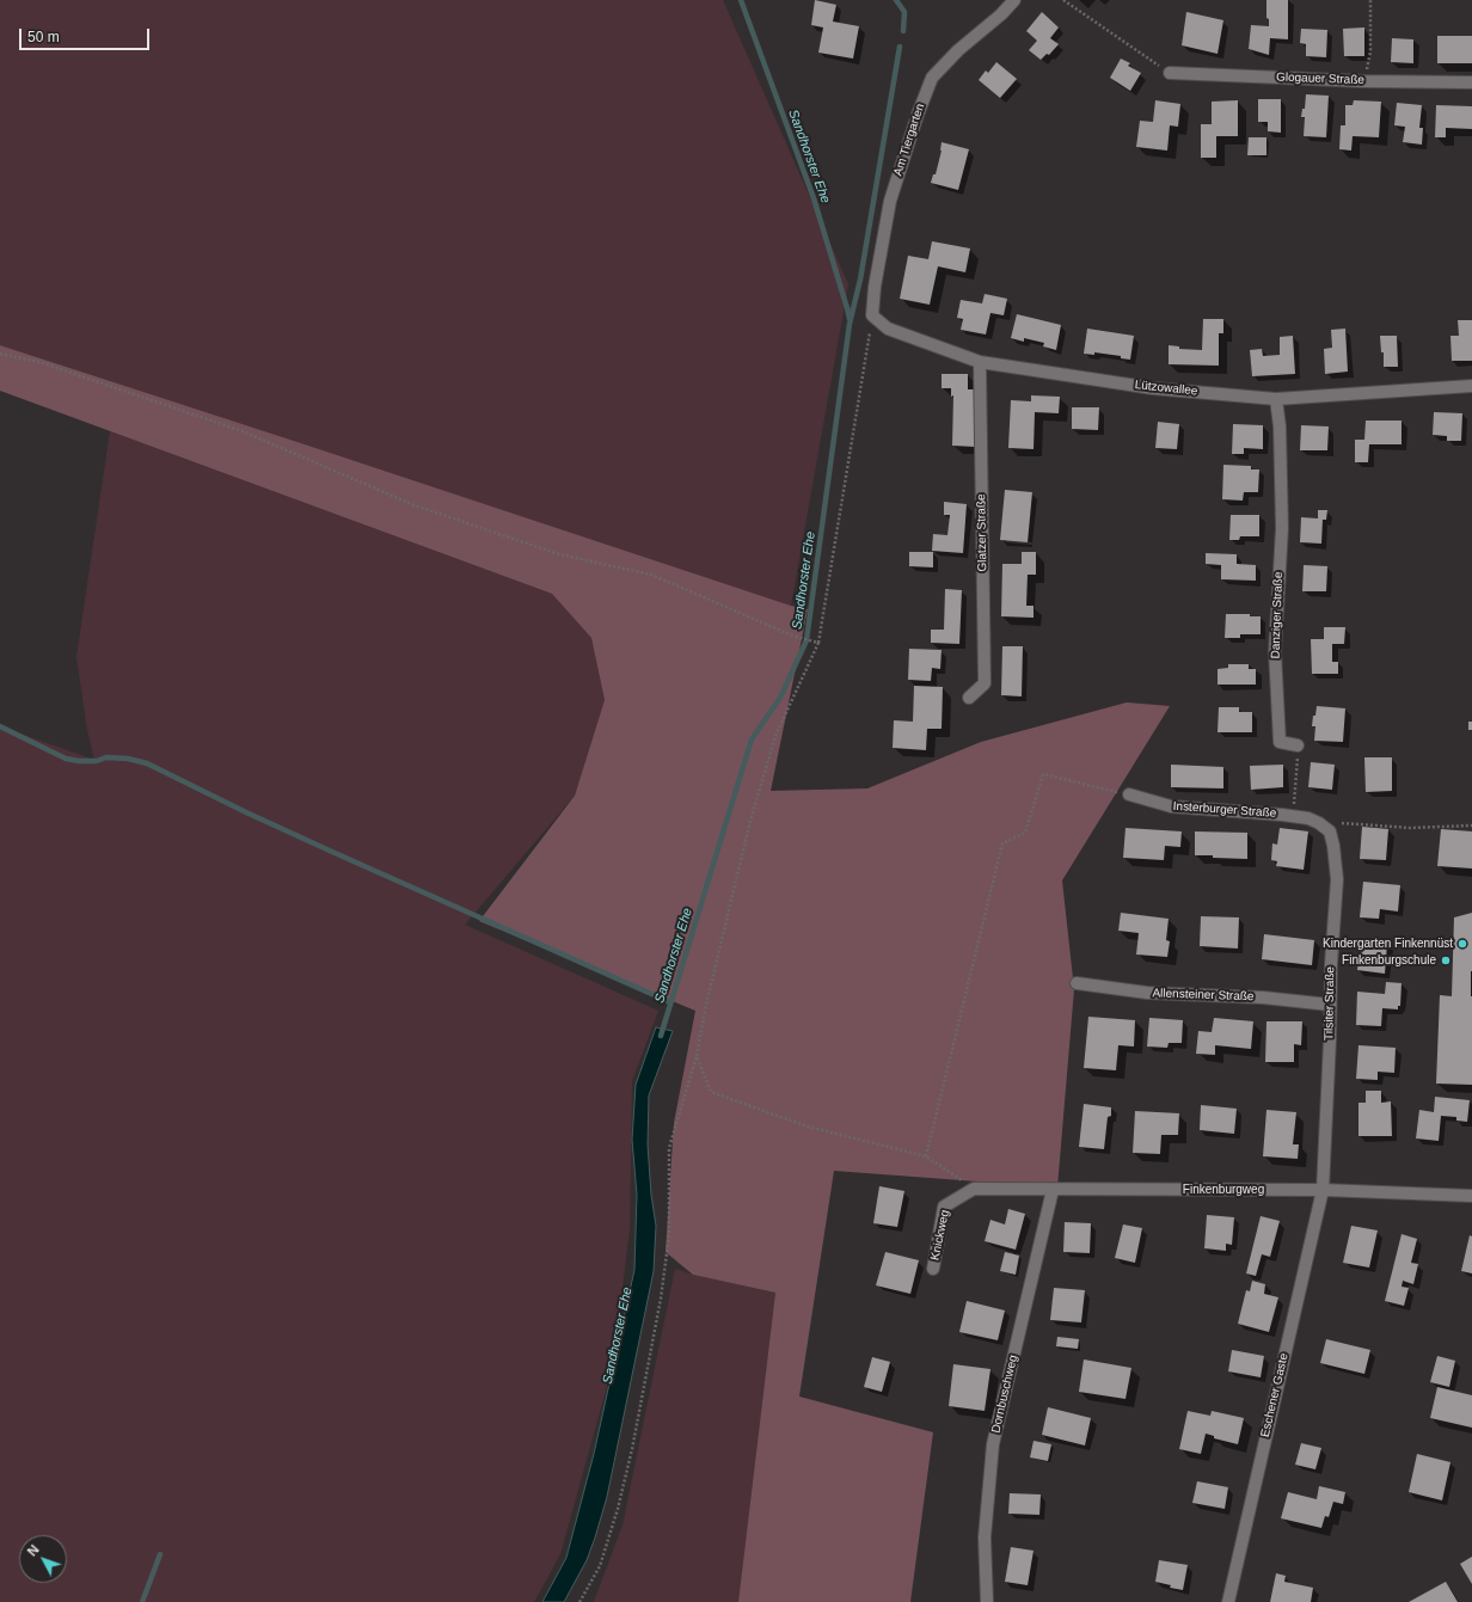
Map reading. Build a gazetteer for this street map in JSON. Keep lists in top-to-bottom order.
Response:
{
  "streets": {
    "street": [
      "Glogauer Straße",
      "Am Tiergarten",
      "Lützowallee",
      "Glatzer Straße",
      "Danziger Straße",
      "Insterburger Straße",
      "Allensteiner Straße",
      "Tilsiter Straße",
      "Finkenburgweg",
      "Knickweg",
      "Dornbuschweg",
      "Eschener Gaste"
    ]
  },
  "crossings": [
    ["Am Tiergarten", "Lützowallee"],
    ["Lützowallee", "Glatzer Straße"],
    ["Lützowallee", "Danziger Straße"],
    ["Insterburger Straße", "Tilsiter Straße"],
    ["Allensteiner Straße", "Tilsiter Straße"],
    ["Tilsiter Straße", "Finkenburgweg"],
    ["Tilsiter Straße", "Eschener Gaste"],
    ["Finkenburgweg", "Knickweg"],
    ["Finkenburgweg", "Dornbuschweg"],
    ["Finkenburgweg", "Eschener Gaste"]
  ],
  "water": ["Sandhorster Ehe"],
  "places": ["Kindergarten Finkennüst", "Finkenburgschule"],
  "scale_bar": "50 m",
  "north": "top left"
}
